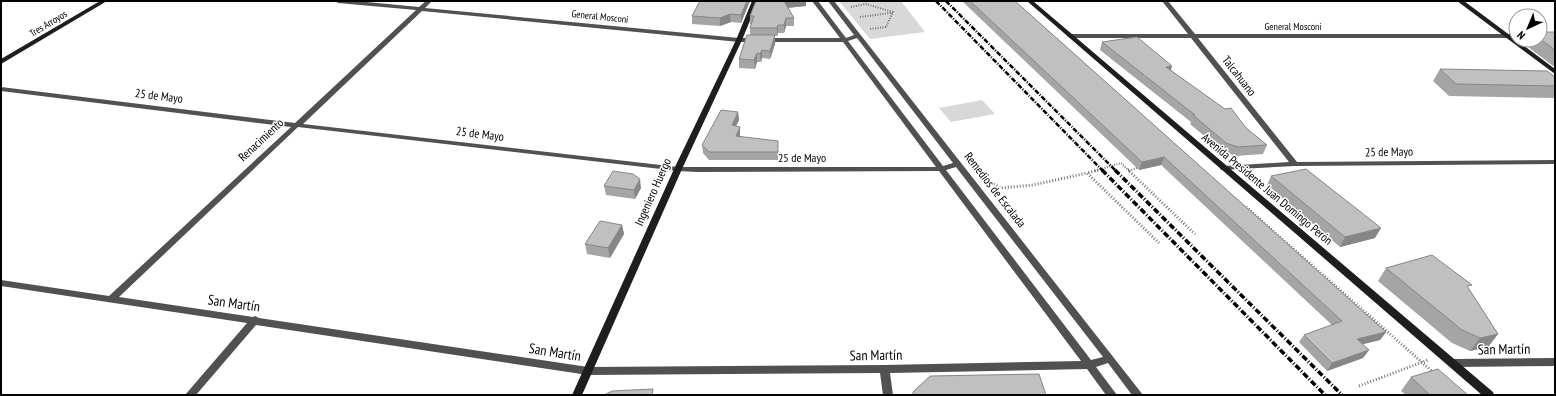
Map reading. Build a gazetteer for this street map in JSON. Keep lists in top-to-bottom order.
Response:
{
  "streets": {
    "street": [
      "General Mosconi",
      "Tres Arroyos",
      "Talcahuano",
      "25 de Mayo",
      "Renacimiento",
      "Avenida Presidente Juan Domingo Perón",
      "Remedios de Escalada",
      "Ingeniero Huergo",
      "San Martín"
    ]
  },
  "crossings": [
    ["General Mosconi", "Talcahuano"],
    ["General Mosconi", "Renacimiento"],
    ["General Mosconi", "Avenida Presidente Juan Domingo Perón"],
    ["General Mosconi", "Remedios de Escalada"],
    ["General Mosconi", "Ingeniero Huergo"],
    ["Talcahuano", "25 de Mayo"],
    ["25 de Mayo", "Renacimiento"],
    ["25 de Mayo", "Avenida Presidente Juan Domingo Perón"],
    ["25 de Mayo", "Remedios de Escalada"],
    ["25 de Mayo", "Ingeniero Huergo"],
    ["Renacimiento", "San Martín"],
    ["Avenida Presidente Juan Domingo Perón", "San Martín"],
    ["Remedios de Escalada", "San Martín"],
    ["Ingeniero Huergo", "San Martín"]
  ],
  "north": "bottom left"
}
